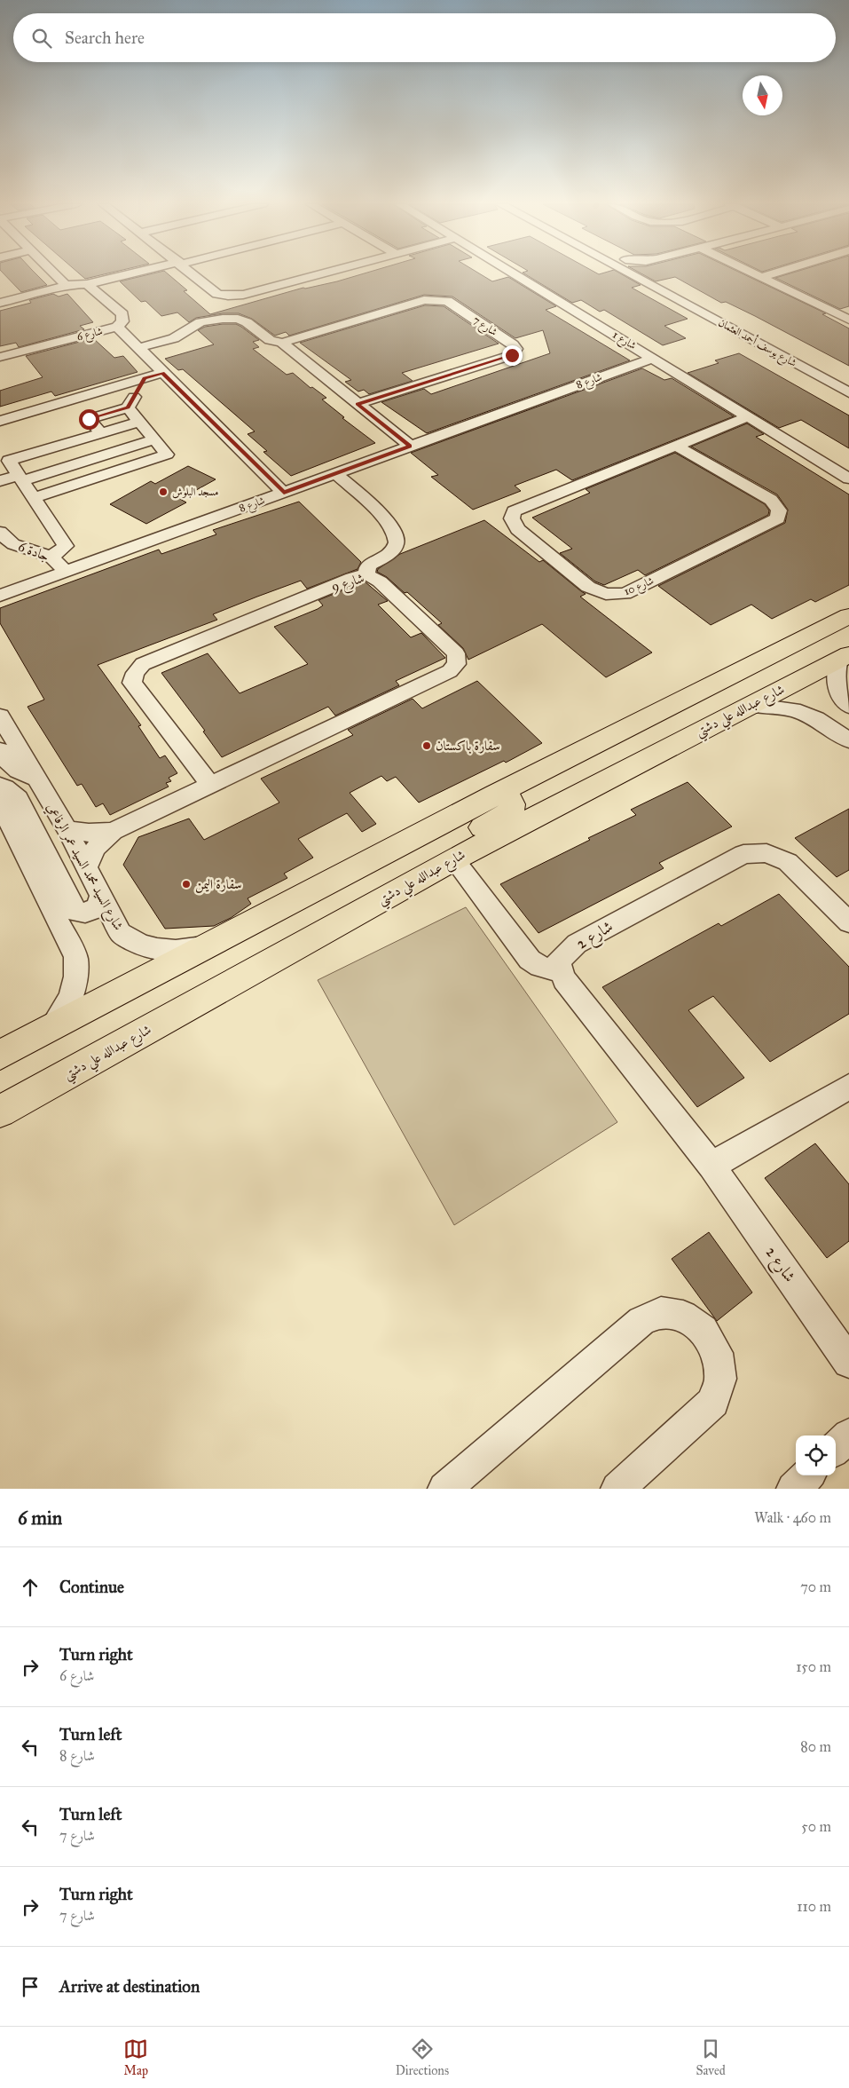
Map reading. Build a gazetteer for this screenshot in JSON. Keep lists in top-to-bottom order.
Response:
{
  "streets": {
    "main road": ["شارع عبدالله علي دشتي"],
    "street": [
      "شارع 7",
      "شارع 6",
      "شارع 1",
      "شارع يوسف أحمد العثمان",
      "شارع 8",
      "جادة 6",
      "شارع 9",
      "شارع 10",
      "شارع السيد محمد السيد عمر الرفاعي",
      "شارع 2"
    ]
  },
  "crossings": [
    ["شارع 6", "شارع 8"],
    ["شارع 1", "شارع 8"],
    ["شارع 1", "شارع 10"],
    ["شارع 8", "جادة 6"],
    ["شارع 9", "شارع السيد محمد السيد عمر الرفاعي"]
  ],
  "places": ["مسجد البلوش", "سفارة باكستان", "سفارة اليمن"],
  "north": "bottom",
  "page": {
    "search": "Search here",
    "heading": ["6 min", "Walk · 460 m"],
    "list": [
      ["Continue", "70 m"],
      ["Turn right", "شارع 6", "150 m"],
      ["Turn left", "شارع 8", "80 m"],
      ["Turn left", "شارع 7", "50 m"],
      ["Turn right", "شارع 7", "110 m"],
      "Arrive at destination"
    ],
    "nav": ["Map", "Directions", "Saved"]
  }
}
